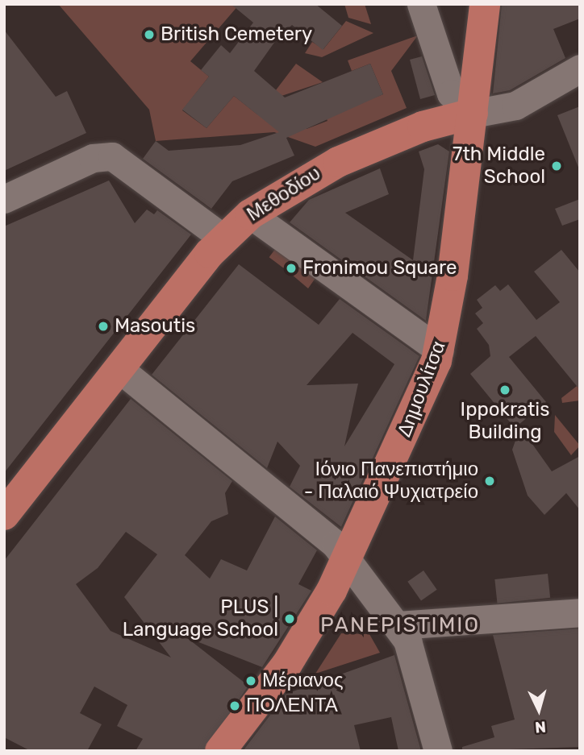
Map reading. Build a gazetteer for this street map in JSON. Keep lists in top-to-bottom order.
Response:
{
  "streets": {
    "main road": ["Μεθοδίου", "Δημουλίτσα"]
  },
  "crossings": [
    ["Μεθοδίου", "Δημουλίτσα"]
  ],
  "districts": ["PANEPISTIMIO"],
  "places": [
    "British Cemetery",
    "7th Middle School",
    "Fronimou Square",
    "Masoutis",
    "Ippokratis Building",
    "Ιόνιο Πανεπιστήμιο - Παλαιό Ψυχιατρείο",
    "PLUS | Language School",
    "Μέριανος",
    "ΠΟΛΕΝΤΑ"
  ],
  "north": "bottom"
}
